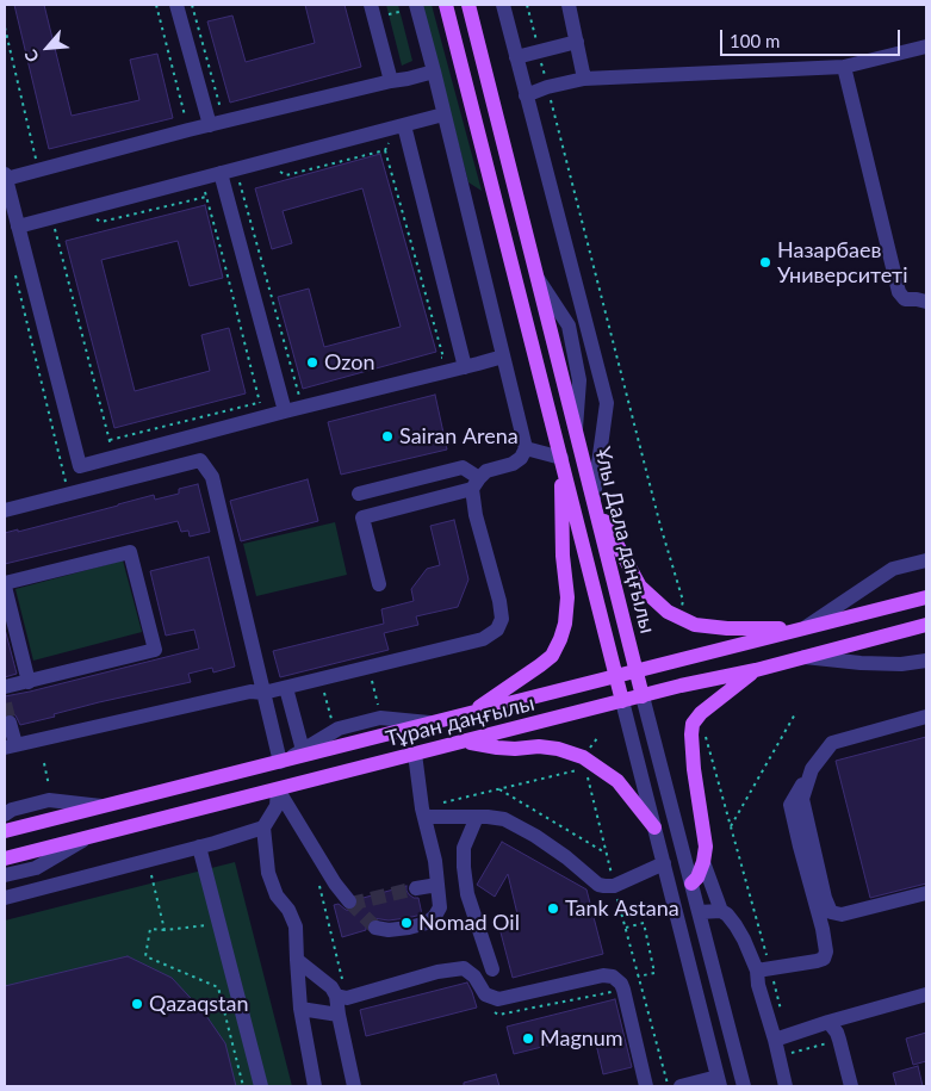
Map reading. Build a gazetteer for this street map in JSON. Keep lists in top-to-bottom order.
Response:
{
  "streets": {
    "main road": ["Ұлы Дала даңғылы", "Тұран даңғылы"]
  },
  "crossings": [
    ["Ұлы Дала даңғылы", "Тұран даңғылы"]
  ],
  "places": [
    "Назарбаев Университеті",
    "Ozon",
    "Sairan Arena",
    "Tank Astana",
    "Nomad Oil",
    "Qazaqstan",
    "Magnum"
  ],
  "scale_bar": "100 m",
  "north": "bottom left"
}
